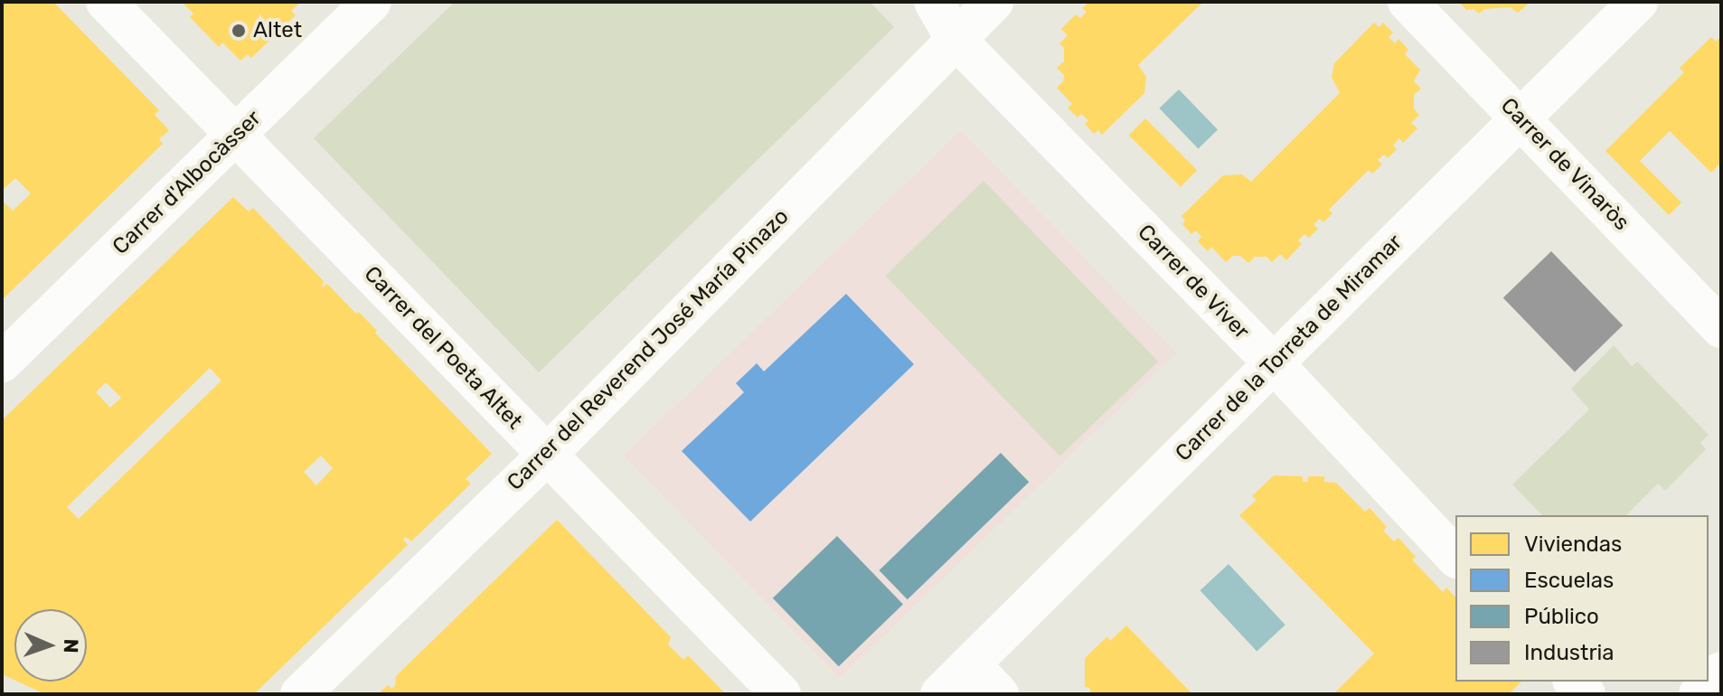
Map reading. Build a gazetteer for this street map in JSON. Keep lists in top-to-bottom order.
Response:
{
  "streets": {
    "street": [
      "Carrer de Vinaròs",
      "Carrer d'Albocàsser",
      "Carrer de Viver",
      "Carrer del Poeta Altet",
      "Carrer de la Torreta de Miramar",
      "Carrer del Reverend José María Pinazo"
    ]
  },
  "crossings": [
    ["Carrer de Vinaròs", "Carrer de la Torreta de Miramar"],
    ["Carrer d'Albocàsser", "Carrer del Poeta Altet"],
    ["Carrer de Viver", "Carrer de la Torreta de Miramar"],
    ["Carrer de Viver", "Carrer del Reverend José María Pinazo"],
    ["Carrer del Poeta Altet", "Carrer del Reverend José María Pinazo"]
  ],
  "places": ["Altet"],
  "legend": [
    "Viviendas",
    "Escuelas",
    "Público",
    "Industria"
  ],
  "north": "right"
}
